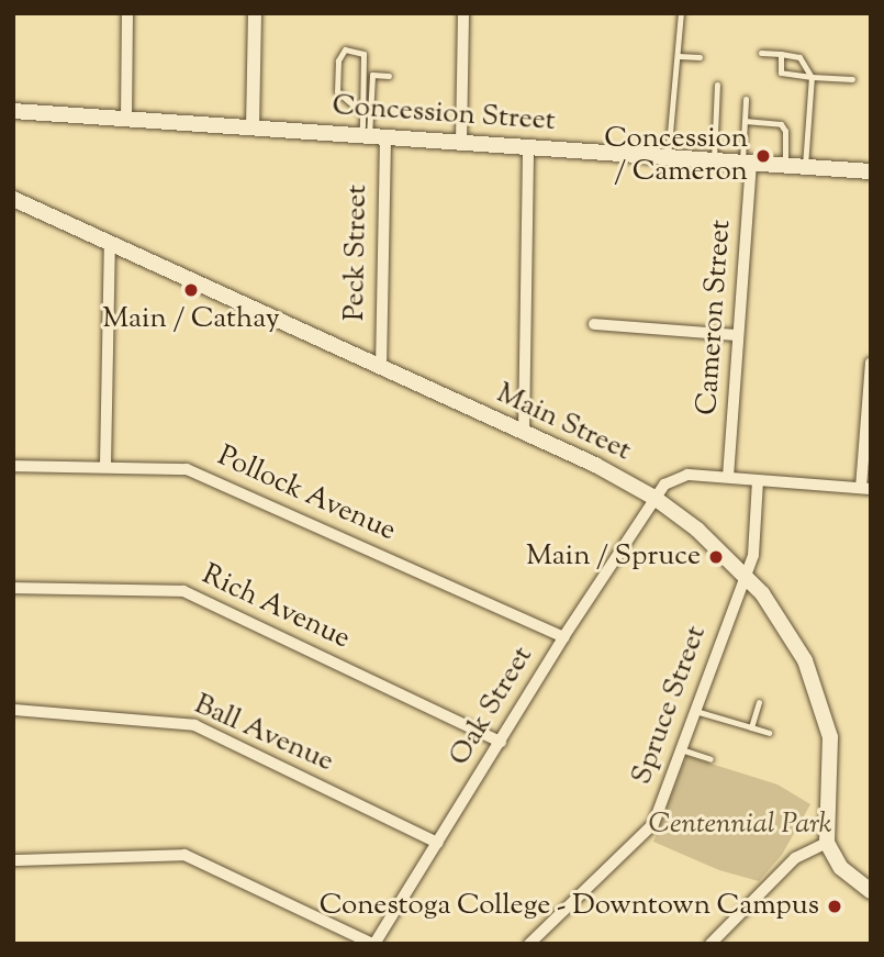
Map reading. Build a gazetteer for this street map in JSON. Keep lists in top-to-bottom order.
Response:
{
  "streets": {
    "main road": ["Concession Street", "Main Street"],
    "street": [
      "Peck Street",
      "Cameron Street",
      "Pollock Avenue",
      "Rich Avenue",
      "Spruce Street",
      "Oak Street",
      "Ball Avenue"
    ]
  },
  "crossings": [
    ["Concession Street", "Peck Street"],
    ["Concession Street", "Cameron Street"],
    ["Peck Street", "Main Street"],
    ["Cameron Street", "Oak Street"],
    ["Main Street", "Spruce Street"],
    ["Main Street", "Oak Street"],
    ["Pollock Avenue", "Oak Street"],
    ["Rich Avenue", "Oak Street"],
    ["Spruce Street", "Oak Street"],
    ["Oak Street", "Ball Avenue"]
  ],
  "parks": ["Centennial Park"],
  "places": [
    "Concession / Cameron",
    "Main / Cathay",
    "Main / Spruce",
    "Conestoga College - Downtown Campus"
  ]
}
